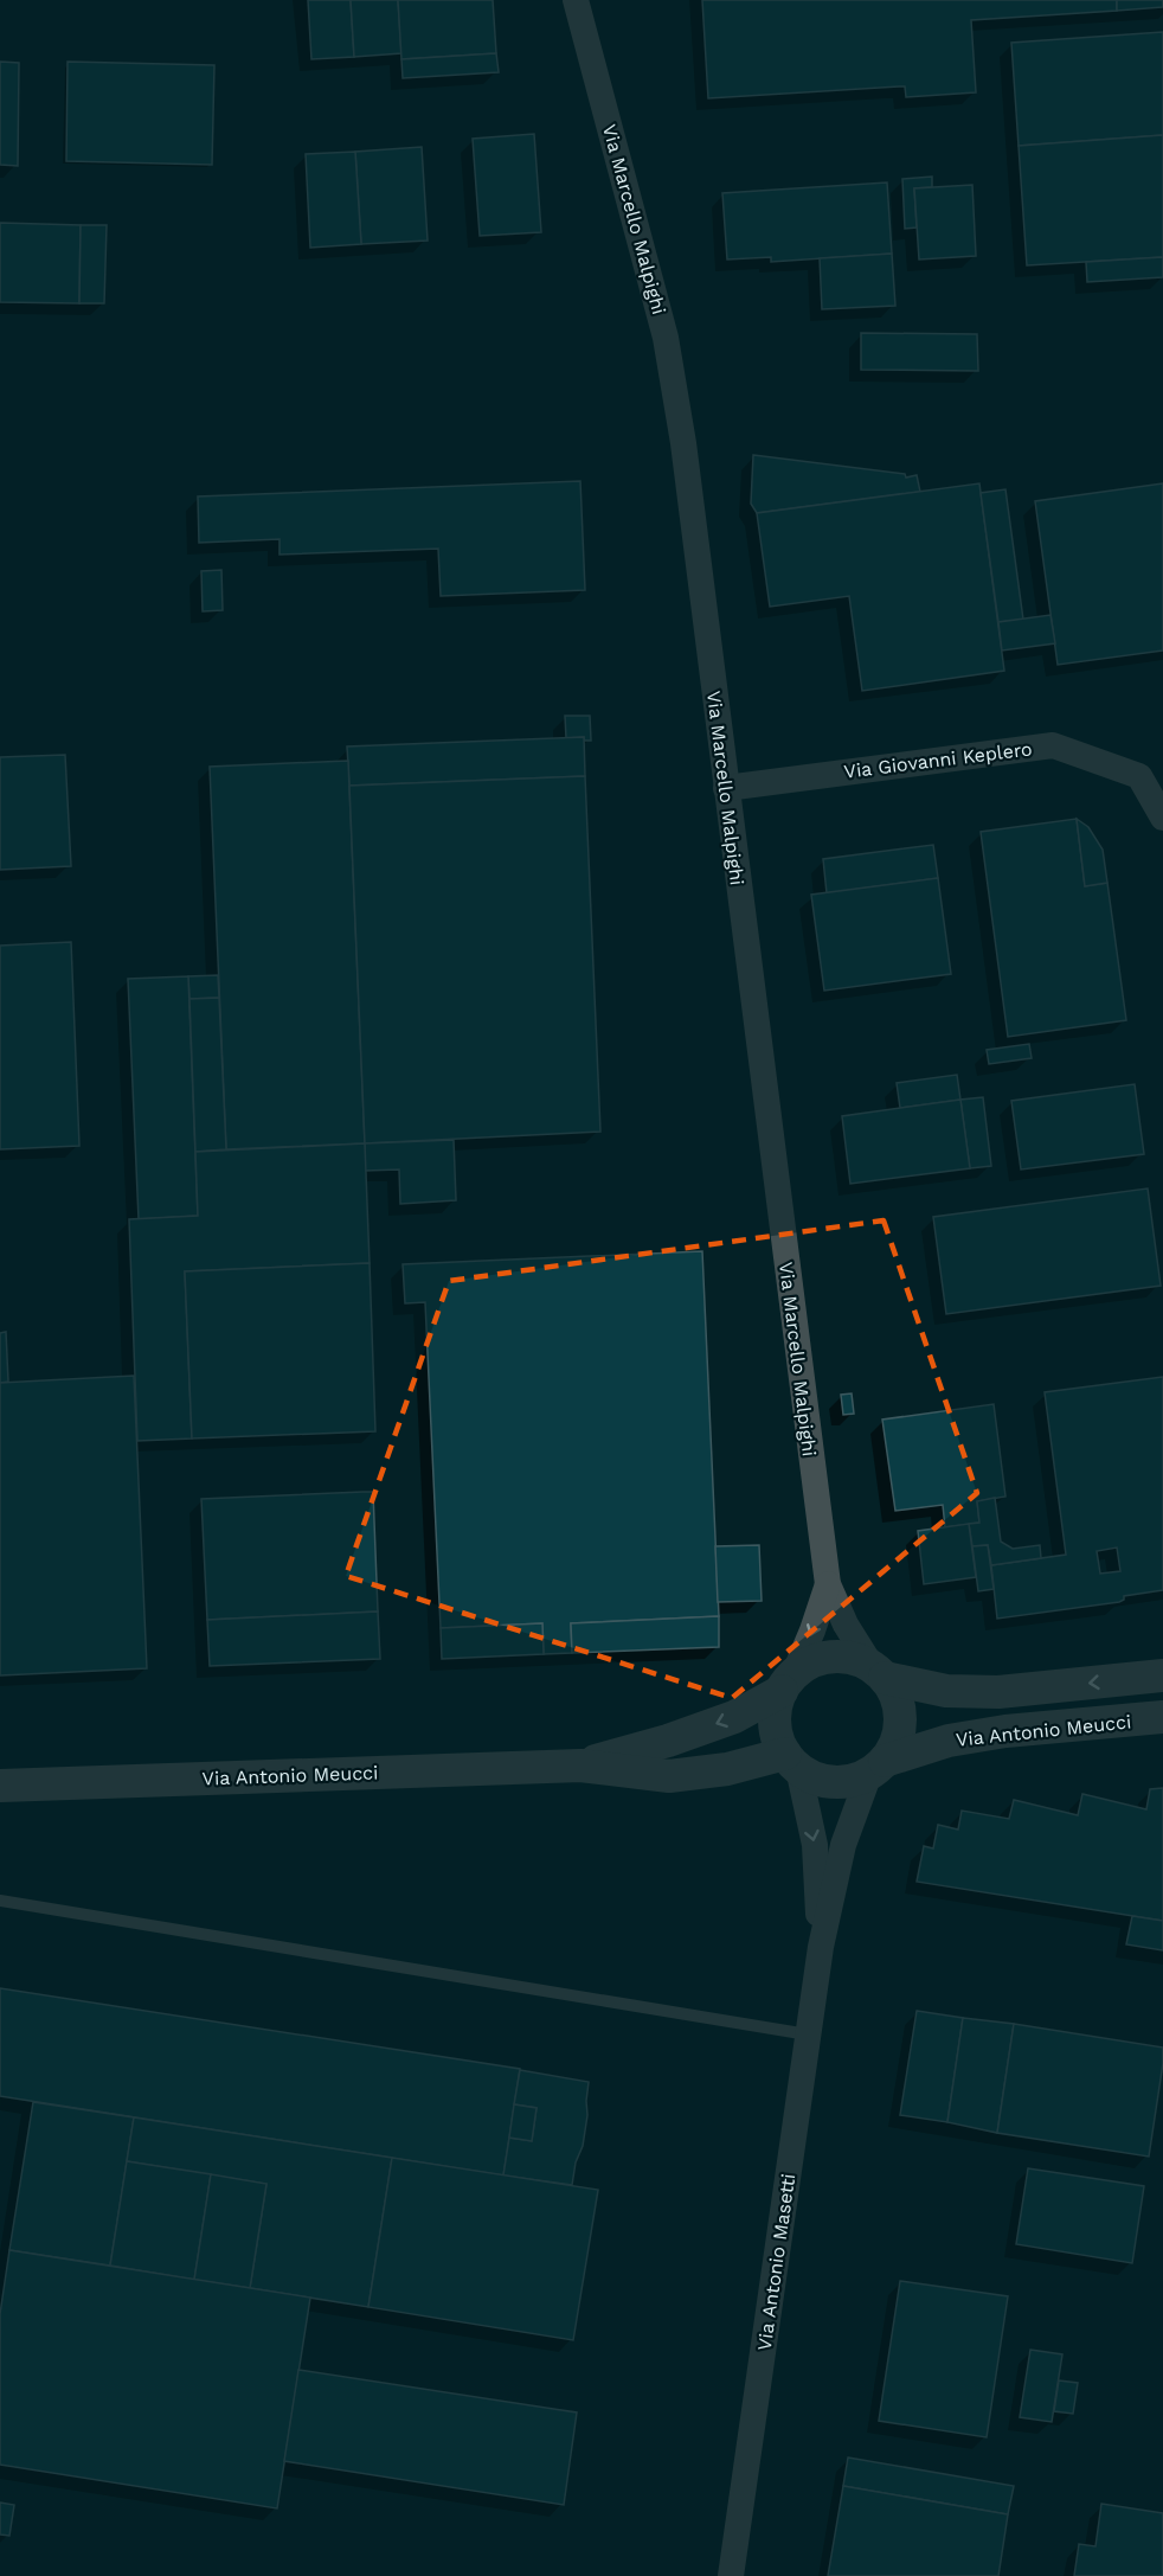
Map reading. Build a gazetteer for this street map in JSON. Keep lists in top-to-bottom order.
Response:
{
  "streets": {
    "street": [
      "Via Marcello Malpighi",
      "Via Giovanni Keplero",
      "Via Antonio Meucci",
      "Via Antonio Masetti"
    ]
  },
  "crossings": [
    ["Via Marcello Malpighi", "Via Giovanni Keplero"],
    ["Via Marcello Malpighi", "Via Antonio Meucci"],
    ["Via Marcello Malpighi", "Via Antonio Masetti"],
    ["Via Antonio Meucci", "Via Antonio Masetti"]
  ]
}
